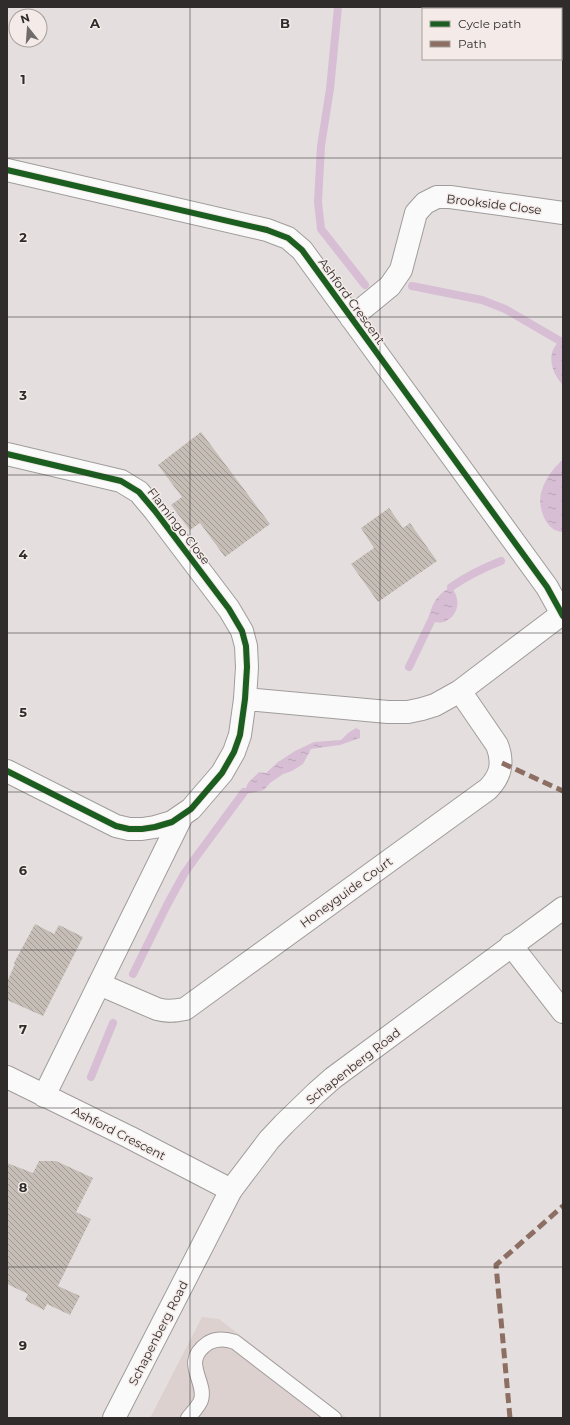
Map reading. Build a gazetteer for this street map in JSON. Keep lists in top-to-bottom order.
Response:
{
  "streets": {
    "street": [
      "Brookside Close",
      "Ashford Crescent",
      "Flamingo Close",
      "Honeyguide Court",
      "Schapenberg Road"
    ]
  },
  "crossings": [
    ["Brookside Close", "Ashford Crescent"],
    ["Ashford Crescent", "Schapenberg Road"]
  ],
  "legend": ["Cycle path", "Path"],
  "north": "top",
  "grid": {
    "columns": ["A", "B"],
    "rows": [
      "1",
      "2",
      "3",
      "4",
      "5",
      "6",
      "7",
      "8",
      "9"
    ]
  }
}
